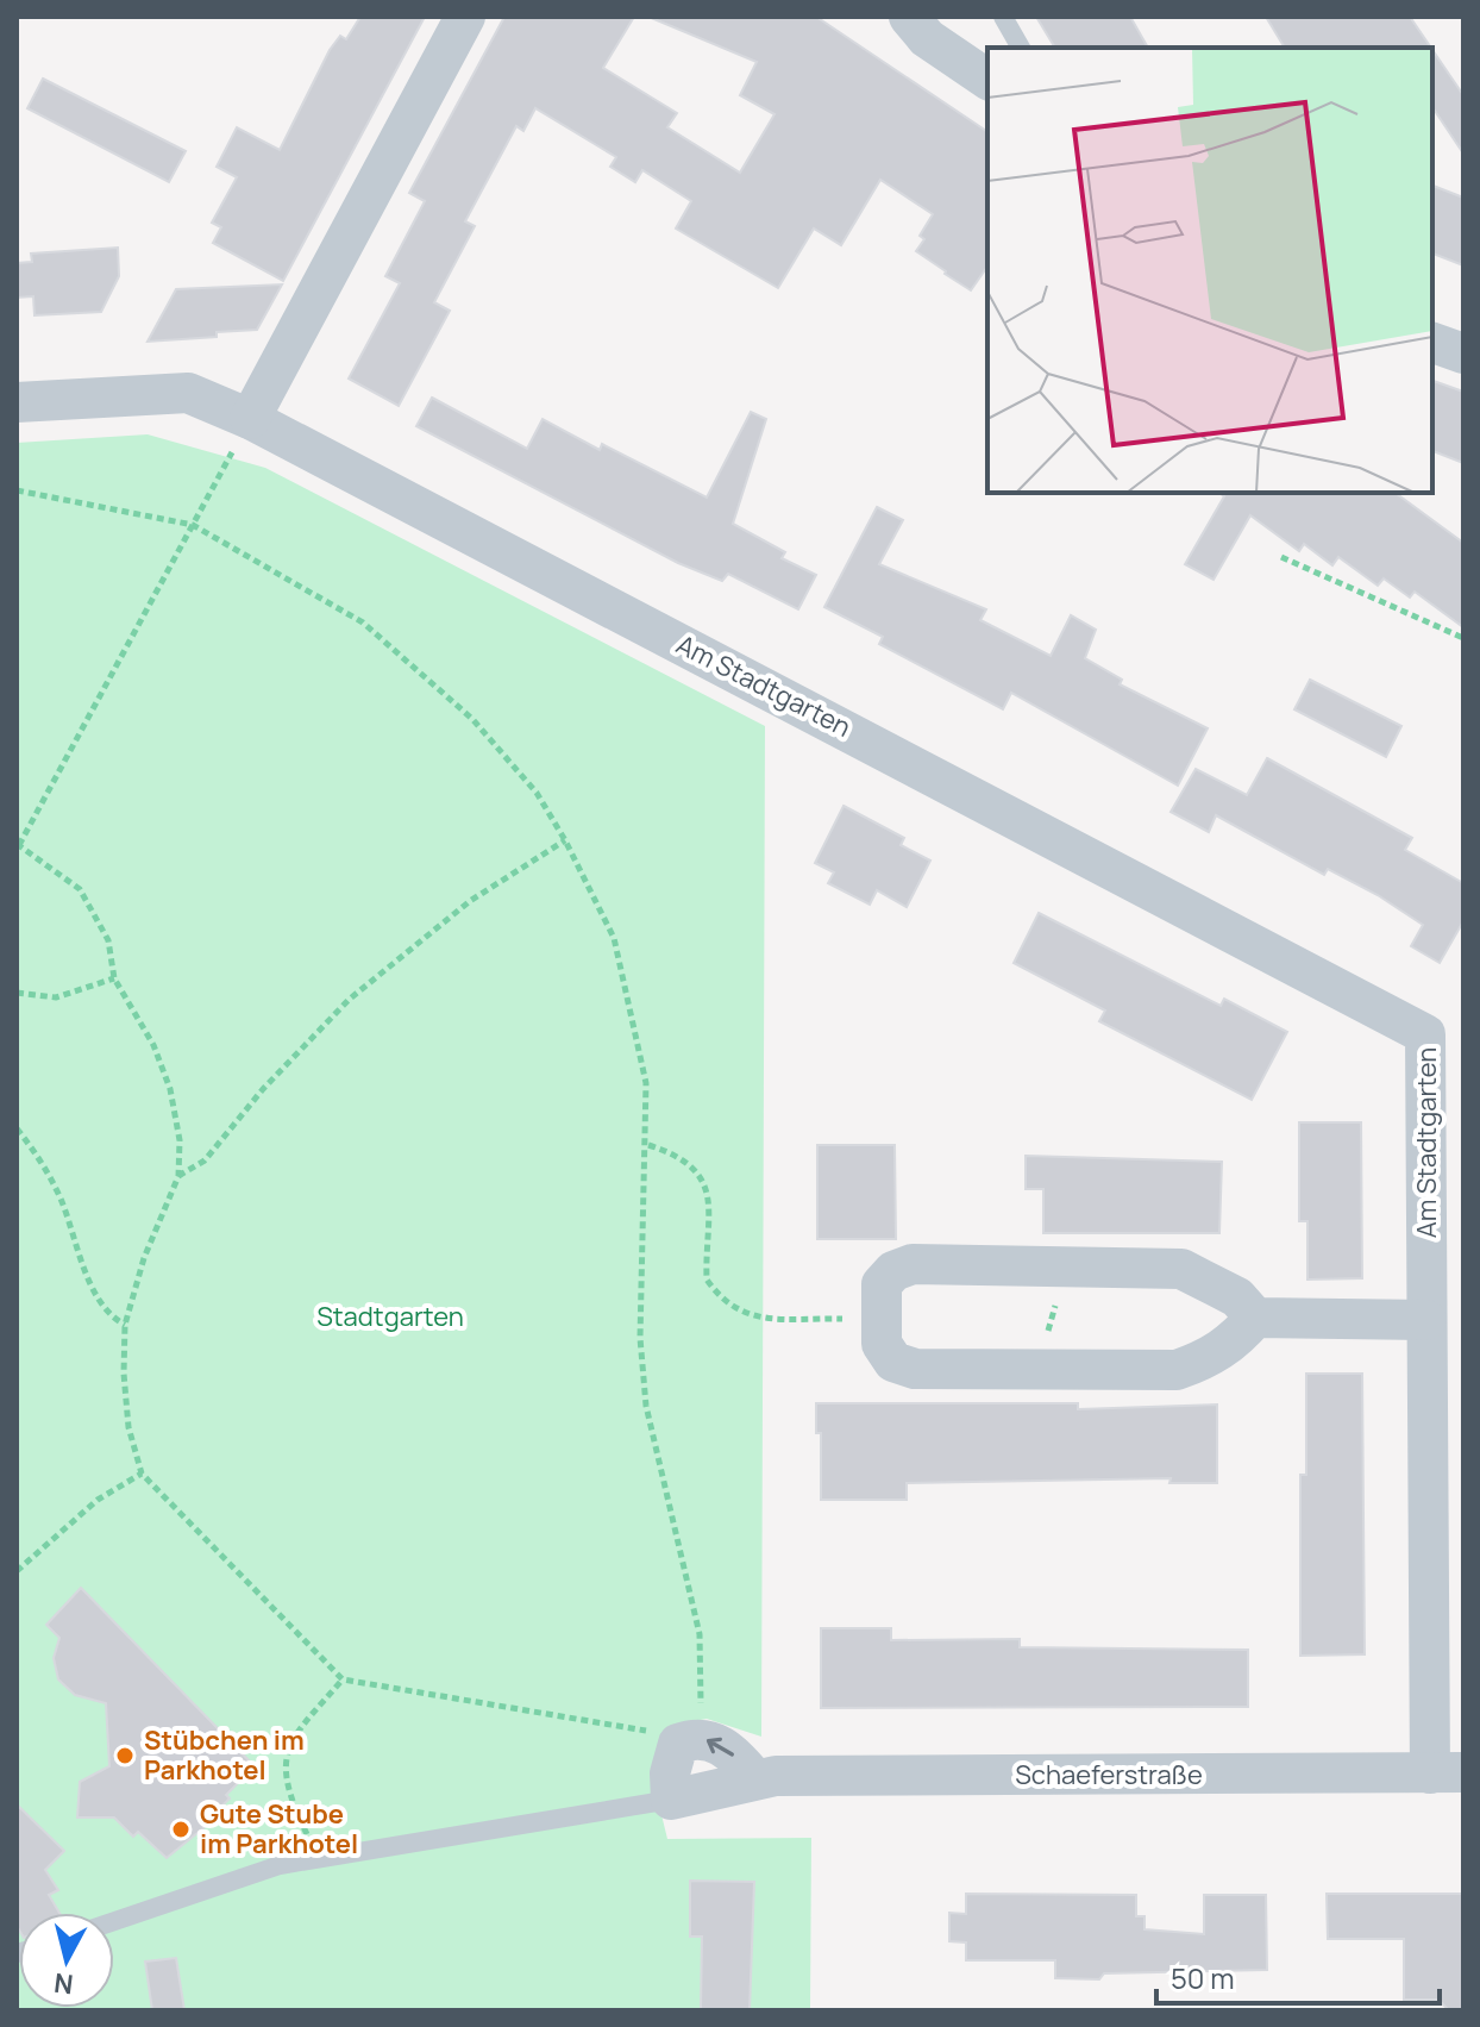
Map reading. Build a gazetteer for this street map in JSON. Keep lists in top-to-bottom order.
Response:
{
  "streets": {
    "street": ["Am Stadtgarten", "Schaeferstraße"]
  },
  "crossings": [
    ["Am Stadtgarten", "Schaeferstraße"]
  ],
  "parks": ["Stadtgarten"],
  "places": ["Stübchen im Parkhotel", "Gute Stube im Parkhotel"],
  "scale_bar": "50 m",
  "north": "bottom"
}
